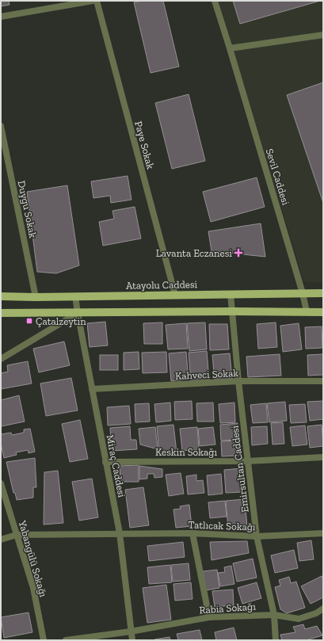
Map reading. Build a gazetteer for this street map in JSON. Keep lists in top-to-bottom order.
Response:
{
  "streets": {
    "main road": ["Atayolu Caddesi"],
    "street": [
      "Paye Sokak",
      "Sevil Caddesi",
      "Duygu Sokak",
      "Kahveci Sokak",
      "Keskin Sokağı",
      "Miraç Caddesi",
      "Emirsultan Caddesi",
      "Tatlıcak Sokağı",
      "Yabangülü Sokağı",
      "Rabia Sokağı"
    ]
  },
  "crossings": [
    ["Paye Sokak", "Atayolu Caddesi"],
    ["Sevil Caddesi", "Atayolu Caddesi"],
    ["Duygu Sokak", "Atayolu Caddesi"],
    ["Atayolu Caddesi", "Miraç Caddesi"],
    ["Atayolu Caddesi", "Emirsultan Caddesi"],
    ["Kahveci Sokak", "Miraç Caddesi"],
    ["Kahveci Sokak", "Emirsultan Caddesi"],
    ["Keskin Sokağı", "Miraç Caddesi"],
    ["Keskin Sokağı", "Emirsultan Caddesi"],
    ["Miraç Caddesi", "Tatlıcak Sokağı"],
    ["Miraç Caddesi", "Rabia Sokağı"],
    ["Emirsultan Caddesi", "Tatlıcak Sokağı"],
    ["Emirsultan Caddesi", "Rabia Sokağı"],
    ["Tatlıcak Sokağı", "Yabangülü Sokağı"]
  ],
  "places": {
    "health": ["Lavanta Eczanesi"],
    "transit": ["Çatalzeytin"]
  }
}
